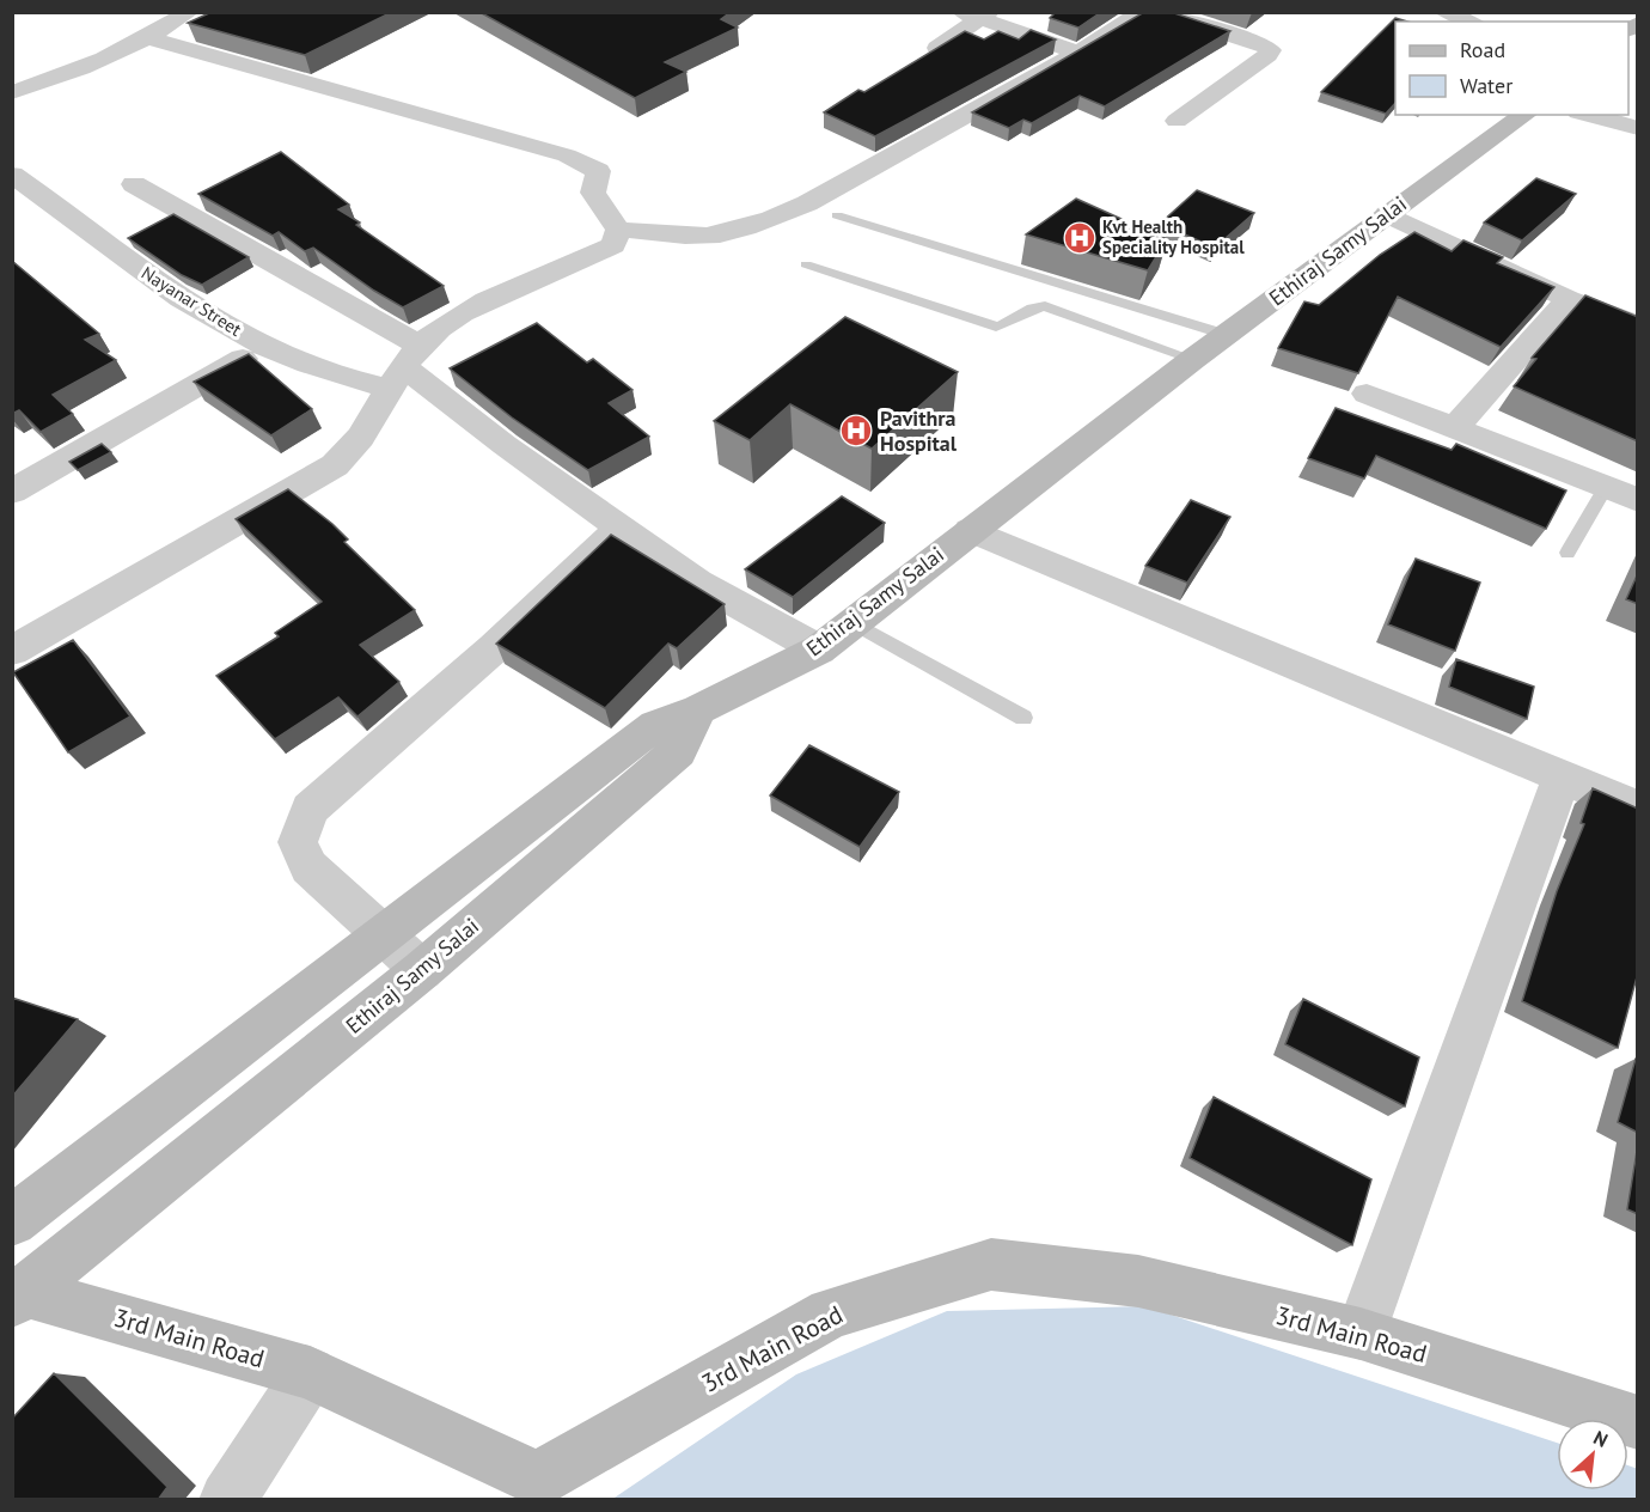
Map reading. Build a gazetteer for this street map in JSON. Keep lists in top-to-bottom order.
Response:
{
  "streets": {
    "main road": ["Ethiraj Samy Salai", "3rd Main Road"],
    "street": ["Nayanar Street"]
  },
  "crossings": [
    ["Ethiraj Samy Salai", "3rd Main Road"]
  ],
  "places": {
    "hospital": ["Kvt Health Speciality Hospital", "Pavithra Hospital"]
  },
  "legend": ["Road", "Water"],
  "north": "top right"
}
